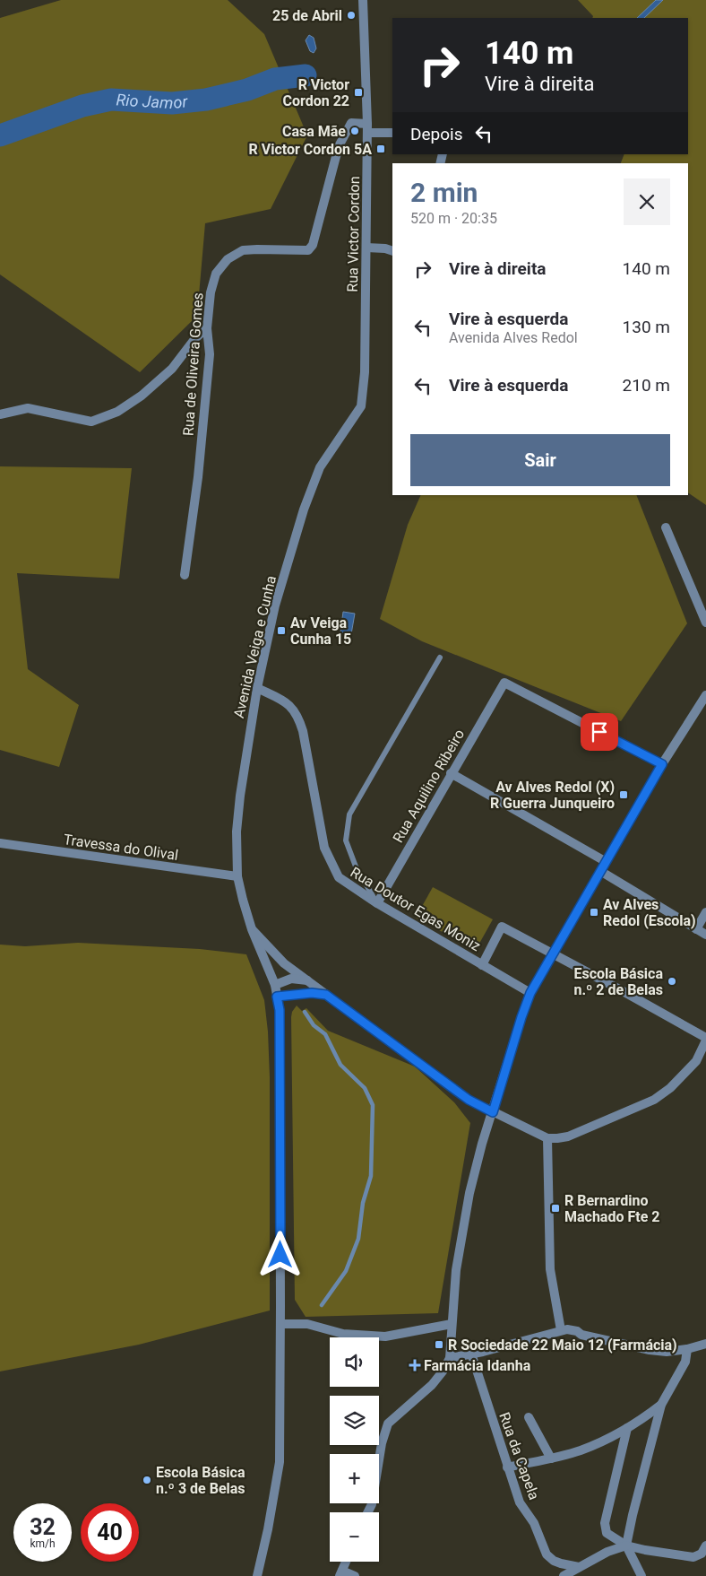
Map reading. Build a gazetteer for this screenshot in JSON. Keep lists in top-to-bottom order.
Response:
{
  "streets": {
    "street": [
      "Rua Victor Cordon",
      "Rua de Oliveira Gomes",
      "Avenida Veiga e Cunha",
      "Rua Aquilino Ribeiro",
      "Travessa do Olival",
      "Rua Doutor Egas Moniz",
      "Rua da Capela"
    ]
  },
  "crossings": [
    ["Rua Victor Cordon", "Rua de Oliveira Gomes"],
    ["Rua Victor Cordon", "Avenida Veiga e Cunha"],
    ["Avenida Veiga e Cunha", "Travessa do Olival"],
    ["Avenida Veiga e Cunha", "Rua Doutor Egas Moniz"],
    ["Rua Aquilino Ribeiro", "Rua Doutor Egas Moniz"]
  ],
  "water": ["Rio Jamor"],
  "places": {
    "other": [
      "25 de Abril",
      "Casa Mãe",
      "Escola Básica n.º 2 de Belas",
      "Escola Básica n.º 3 de Belas"
    ],
    "transit": [
      "R Victor Cordon 22",
      "R Victor Cordon 5A",
      "Av Veiga Cunha 15",
      "Av Alves Redol (X) R Guerra Junqueiro",
      "Av Alves Redol (Escola)",
      "R Bernardino Machado Fte 2",
      "R Sociedade 22 Maio 12 (Farmácia)"
    ],
    "health": ["Farmácia Idanha"]
  },
  "page": {
    "turn": ["140 m", "Vire à direita"],
    "then": "Depois",
    "heading": ["2 min", "520 m · 20:35"],
    "list": [
      {
        "name": "Vire à direita",
        "value": "140 m"
      },
      {
        "name": "Vire à esquerda",
        "note": "Avenida Alves Redol",
        "value": "130 m"
      },
      {
        "name": "Vire à esquerda",
        "value": "210 m"
      }
    ],
    "buttons": "Sair",
    "map_buttons": ["+", "−"],
    "speed": "32 km/h",
    "limit": "40"
  }
}
